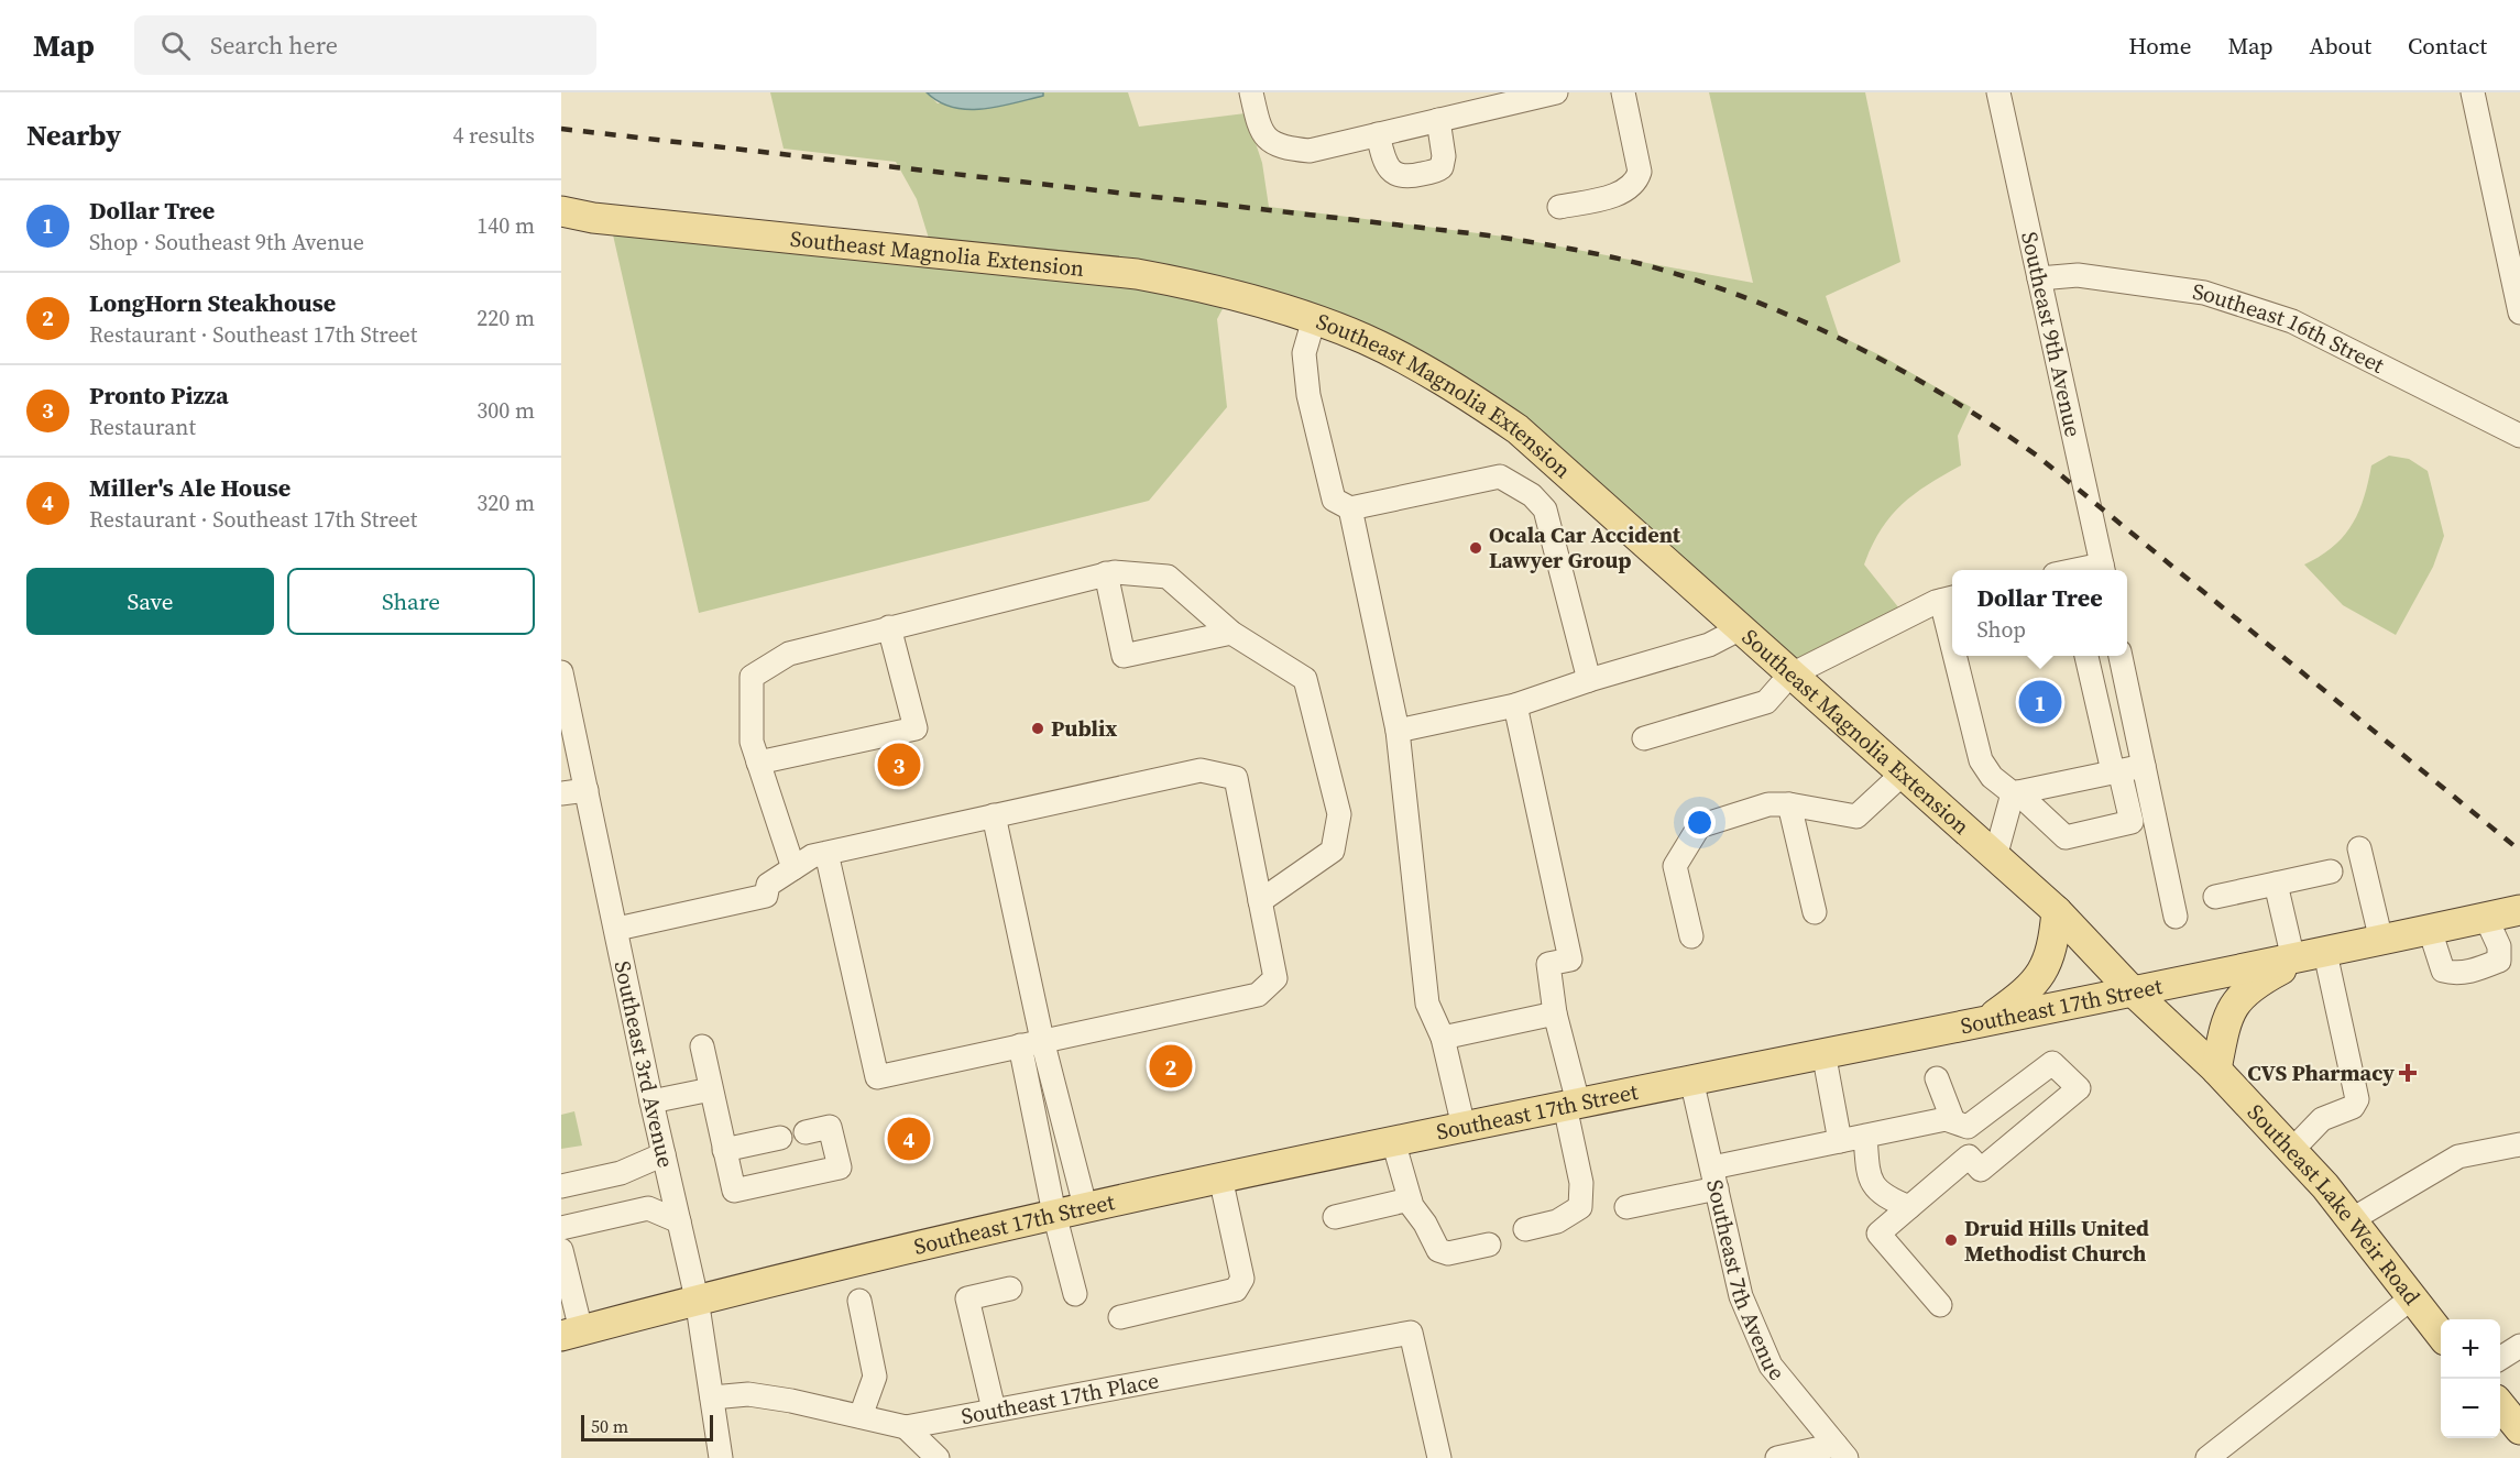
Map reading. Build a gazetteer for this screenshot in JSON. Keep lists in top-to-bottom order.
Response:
{
  "streets": {
    "main road": ["Southeast Magnolia Extension", "Southeast 17th Street", "Southeast Lake Weir Road"],
    "street": [
      "Southeast 16th Street",
      "Southeast 9th Avenue",
      "Southeast 3rd Avenue",
      "Southeast 7th Avenue",
      "Southeast 17th Place"
    ]
  },
  "crossings": [
    ["Southeast Magnolia Extension", "Southeast 17th Street"],
    ["Southeast Magnolia Extension", "Southeast Lake Weir Road"],
    ["Southeast 16th Street", "Southeast 9th Avenue"],
    ["Southeast 17th Street", "Southeast 3rd Avenue"],
    ["Southeast 17th Street", "Southeast Lake Weir Road"],
    ["Southeast 17th Street", "Southeast 7th Avenue"],
    ["Southeast 3rd Avenue", "Southeast 17th Place"]
  ],
  "places": {
    "other": ["Ocala Car Accident Lawyer Group", "Publix", "Druid Hills United Methodist Church"],
    "health": ["CVS Pharmacy"]
  },
  "scale_bar": "50 m",
  "page": {
    "header": "Map",
    "search": "Search here",
    "nav": [
      "Home",
      "Map",
      "About",
      "Contact"
    ],
    "heading": ["Nearby", "4 results"],
    "list": [
      {
        "mark": "1",
        "name": "Dollar Tree",
        "note": "Shop · Southeast 9th Avenue",
        "value": "140 m"
      },
      {
        "mark": "2",
        "name": "LongHorn Steakhouse",
        "note": "Restaurant · Southeast 17th Street",
        "value": "220 m"
      },
      {
        "mark": "3",
        "name": "Pronto Pizza",
        "note": "Restaurant",
        "value": "300 m"
      },
      {
        "mark": "4",
        "name": "Miller's Ale House",
        "note": "Restaurant · Southeast 17th Street",
        "value": "320 m"
      }
    ],
    "buttons": ["Save", "Share"],
    "popup": ["Dollar Tree", "Shop"],
    "pins": [
      "1",
      "3",
      "2",
      "4"
    ],
    "map_buttons": ["+", "−"],
    "scale": "50 m"
  }
}
